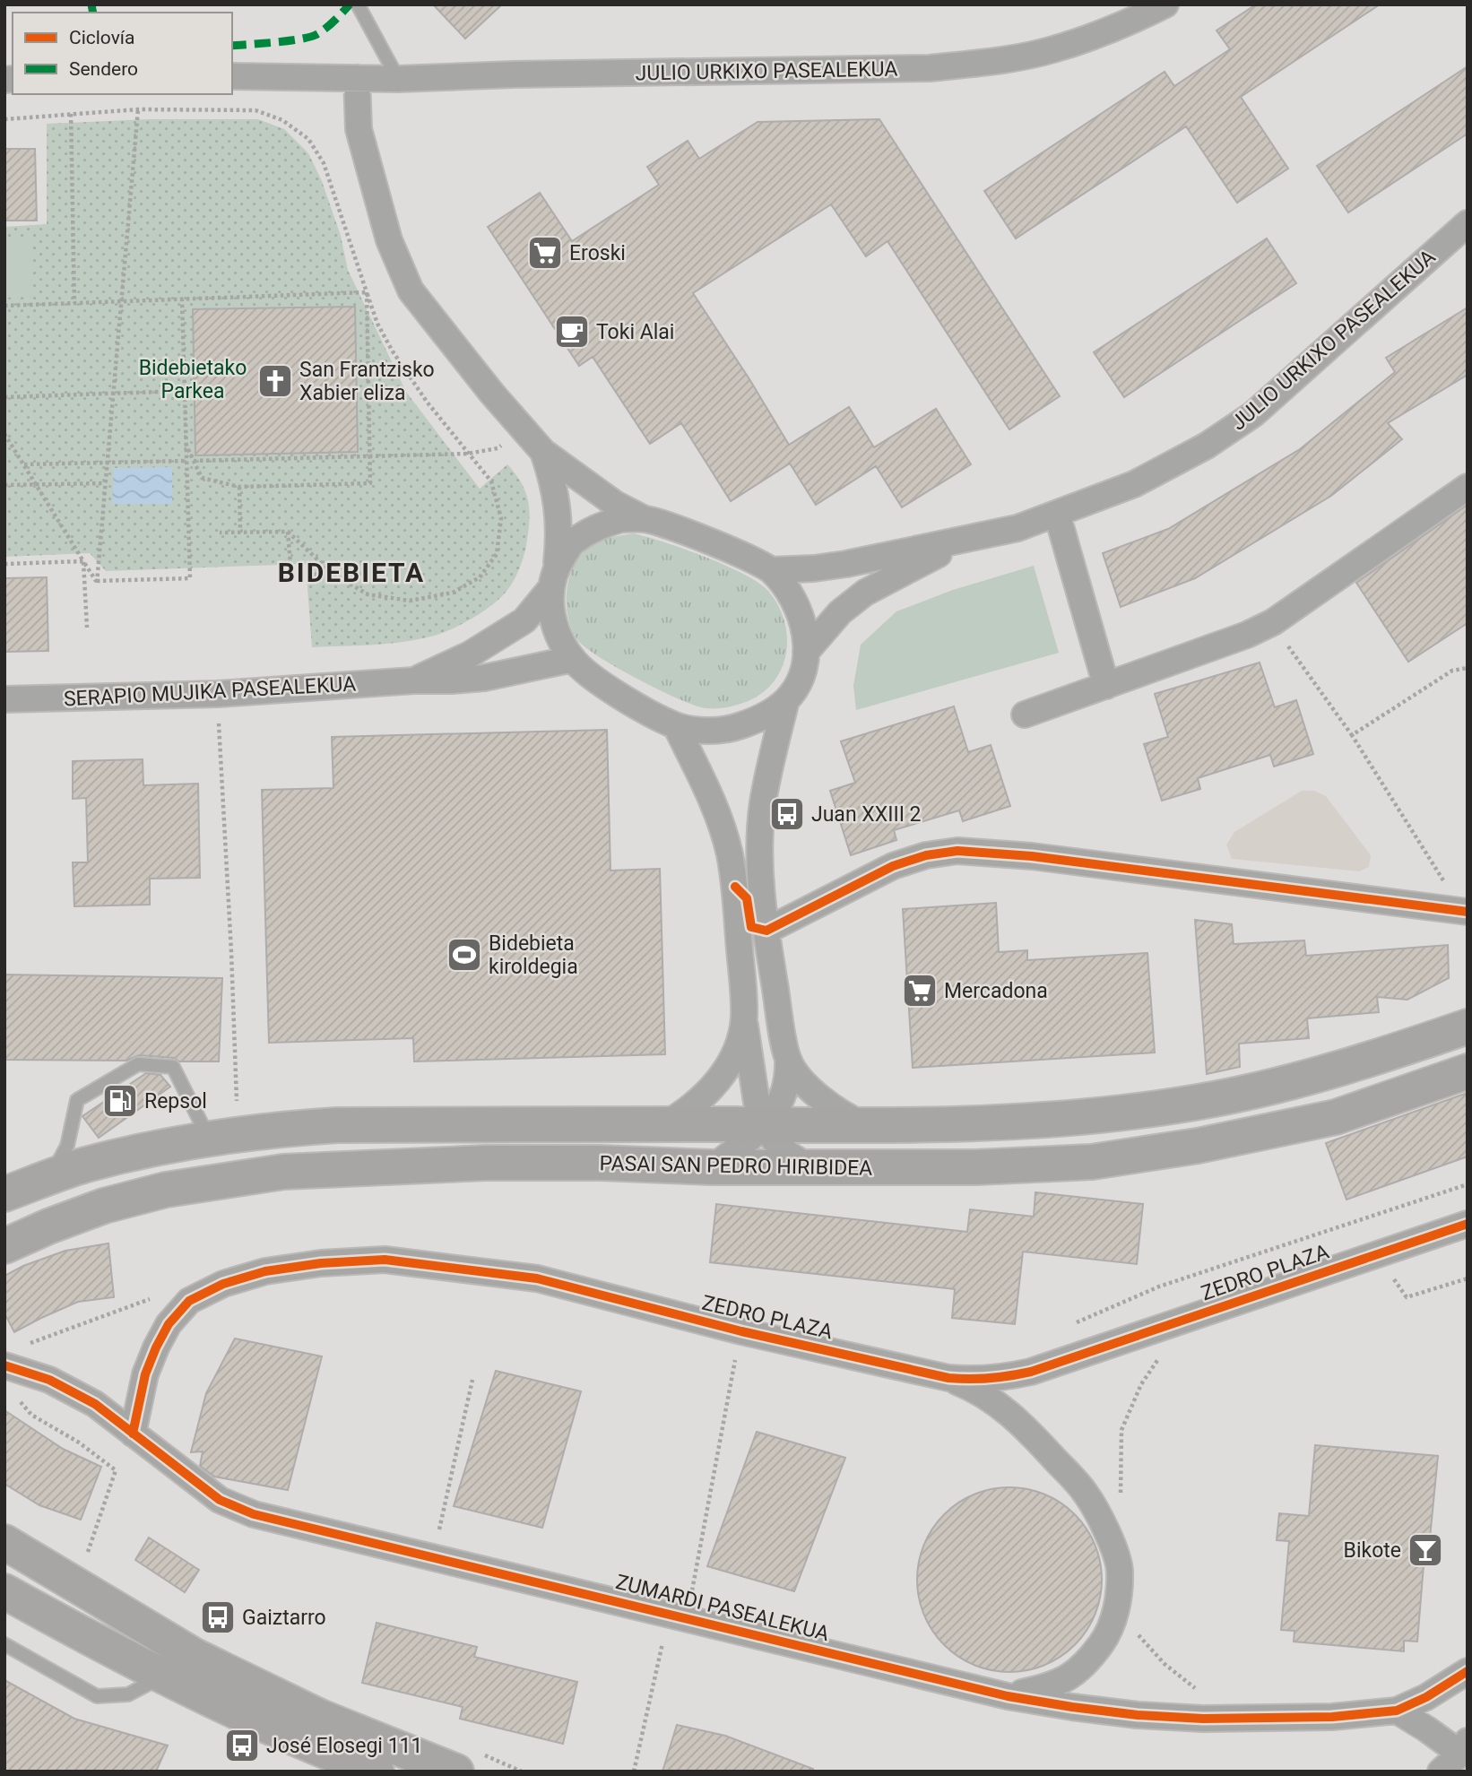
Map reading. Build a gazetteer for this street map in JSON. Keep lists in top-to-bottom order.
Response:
{
  "streets": {
    "main road": ["PASAI SAN PEDRO HIRIBIDEA"],
    "street": [
      "JULIO URKIXO PASEALEKUA",
      "SERAPIO MUJIKA PASEALEKUA",
      "ZEDRO PLAZA",
      "ZUMARDI PASEALEKUA"
    ]
  },
  "crossings": [
    ["ZEDRO PLAZA", "ZUMARDI PASEALEKUA"]
  ],
  "districts": ["BIDEBIETA"],
  "parks": ["Bidebietako Parkea"],
  "places": {
    "supermarket": ["Eroski", "Mercadona"],
    "cafe": ["Toki Alai"],
    "church": ["San Frantzisko Xabier eliza"],
    "bus stop": ["Juan XXIII 2", "Gaiztarro", "José Elosegi 111"],
    "sports": ["Bidebieta kiroldegia"],
    "fuel station": ["Repsol"],
    "bar": ["Bikote"]
  },
  "legend": ["Ciclovía", "Sendero"]
}
